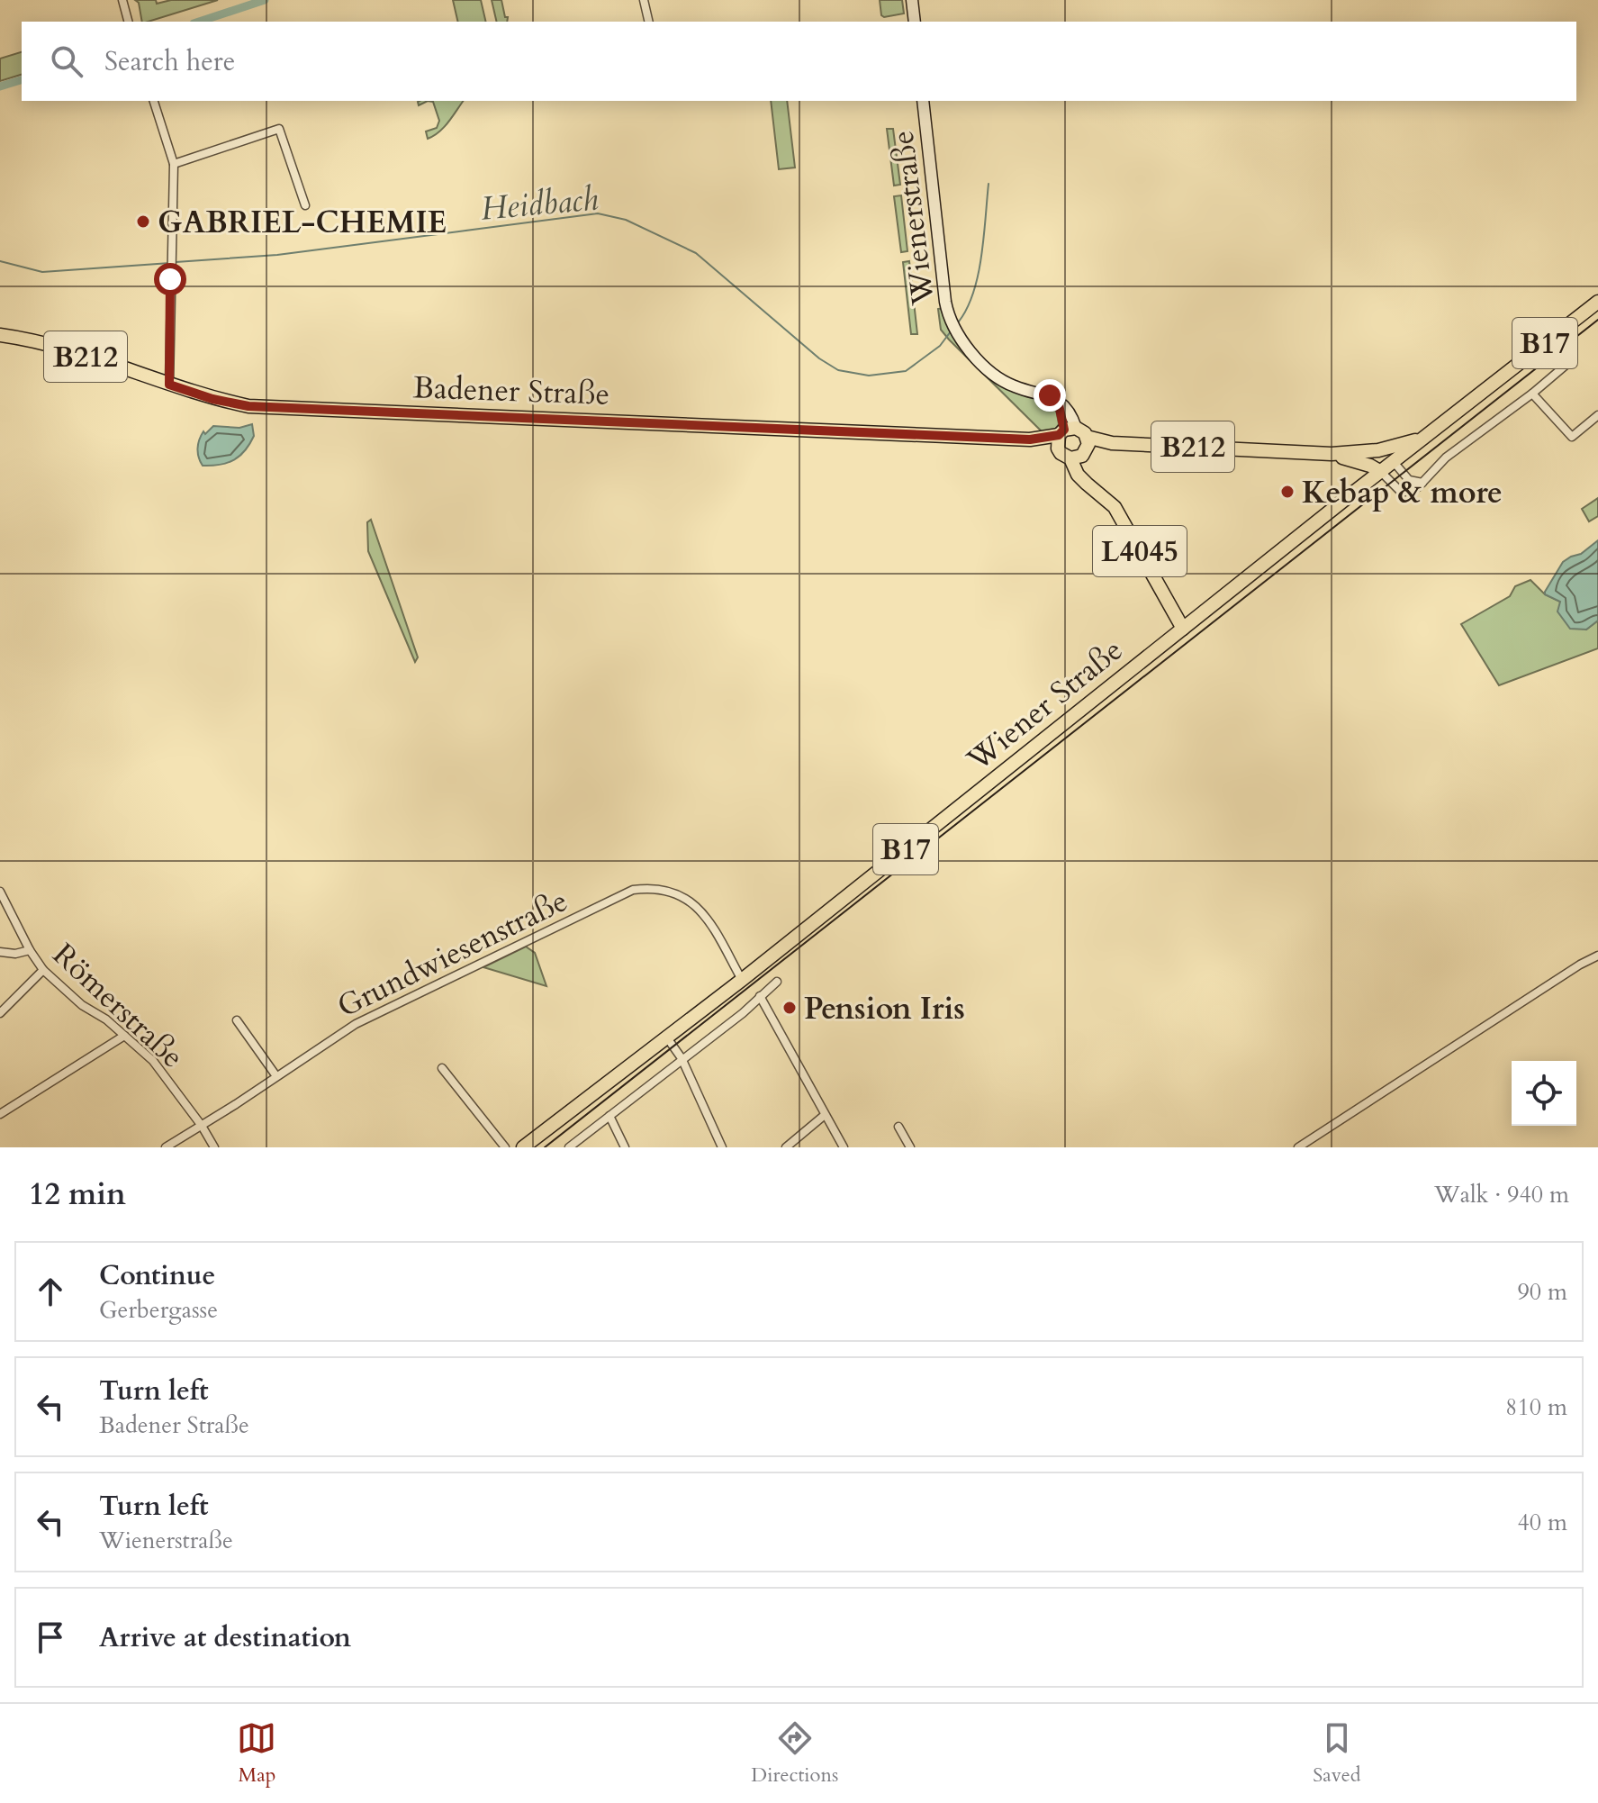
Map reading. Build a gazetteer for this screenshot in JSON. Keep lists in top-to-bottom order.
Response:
{
  "streets": {
    "main road": [
      "B17",
      "B212",
      "Badener Straße",
      "L4045",
      "Wiener Straße"
    ],
    "street": ["Wienerstraße", "Grundwiesenstraße", "Römerstraße"]
  },
  "crossings": [
    ["Wienerstraße", "B212"],
    ["Wienerstraße", "Badener Straße"],
    ["B212", "Badener Straße"],
    ["B212", "L4045"],
    ["B212", "Wiener Straße"],
    ["L4045", "Wiener Straße"],
    ["Wiener Straße", "Grundwiesenstraße"],
    ["Grundwiesenstraße", "Römerstraße"]
  ],
  "water": ["Heidbach"],
  "places": ["GABRIEL-CHEMIE", "Kebap & more", "Pension Iris"],
  "page": {
    "search": "Search here",
    "heading": ["12 min", "Walk · 940 m"],
    "list": [
      ["Continue", "Gerbergasse", "90 m"],
      ["Turn left", "Badener Straße", "810 m"],
      ["Turn left", "Wienerstraße", "40 m"],
      "Arrive at destination"
    ],
    "nav": ["Map", "Directions", "Saved"]
  }
}
